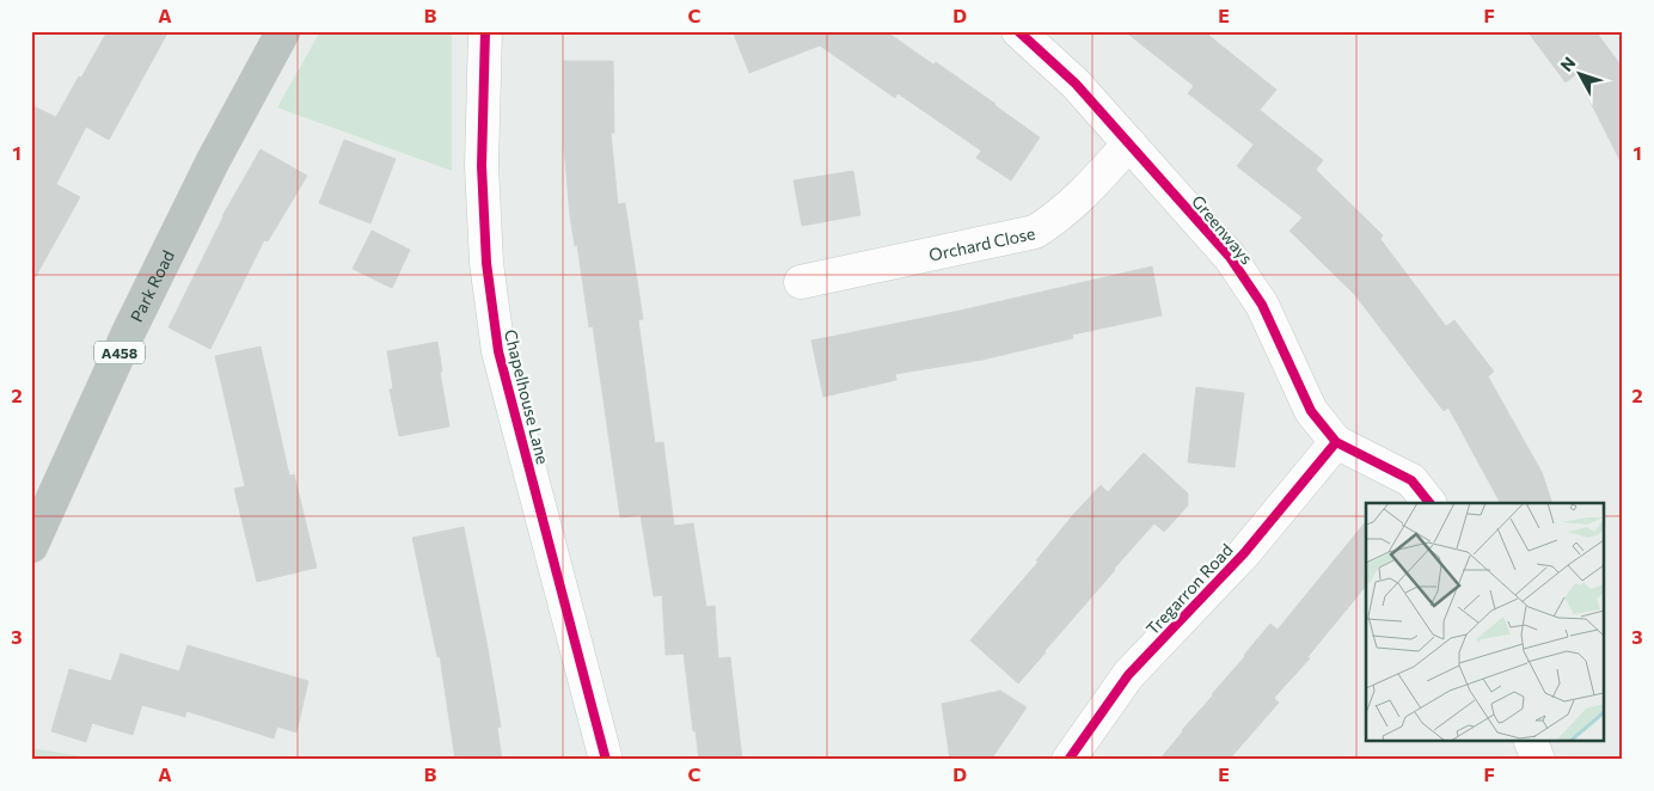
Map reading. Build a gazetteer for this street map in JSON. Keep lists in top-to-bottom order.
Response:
{
  "streets": {
    "highway": ["Park Road", "A458"],
    "street": [
      "Greenways",
      "Orchard Close",
      "Chapelhouse Lane",
      "Tregarron Road"
    ]
  },
  "crossings": [
    ["Greenways", "Orchard Close"],
    ["Greenways", "Tregarron Road"]
  ],
  "north": "top left",
  "grid": {
    "columns": [
      "A",
      "B",
      "C",
      "D",
      "E",
      "F"
    ],
    "rows": ["1", "2", "3"]
  }
}
